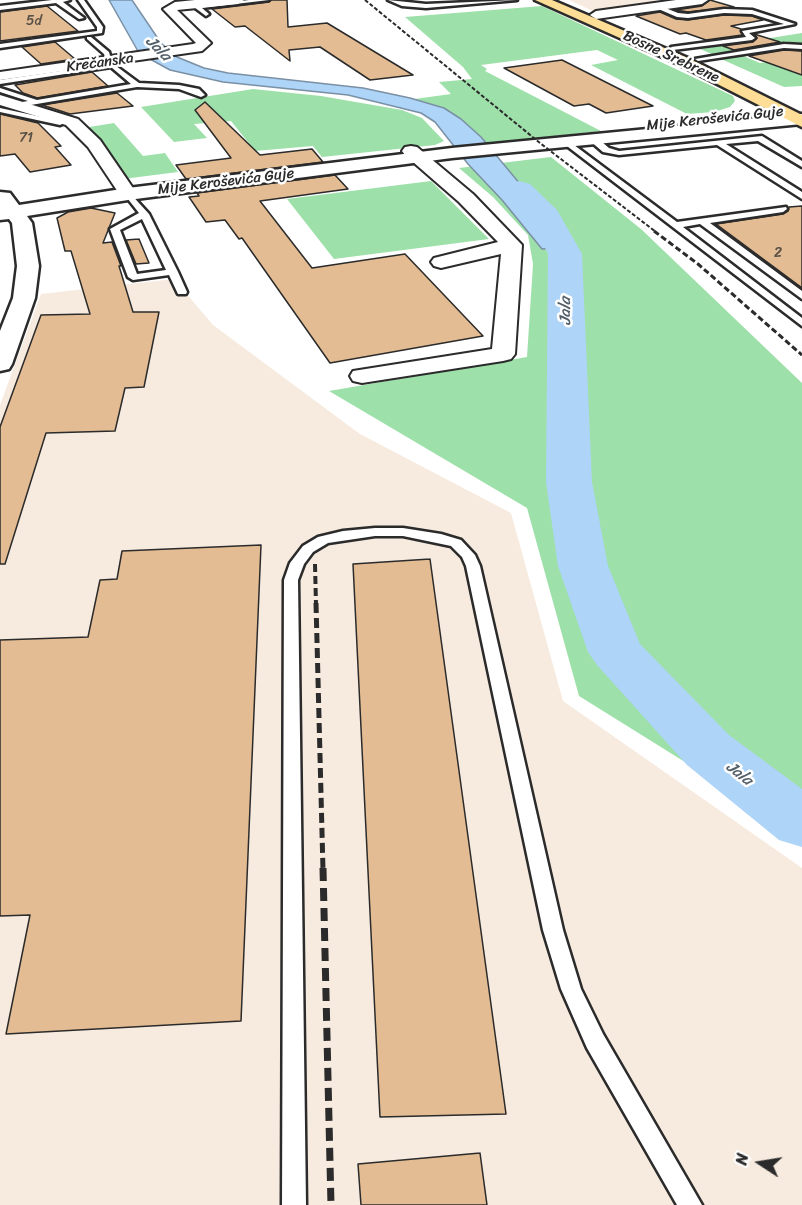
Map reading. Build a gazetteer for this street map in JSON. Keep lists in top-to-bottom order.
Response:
{
  "streets": {
    "main road": ["Bosne Srebrene", "Mije Keroševića Guje"],
    "street": ["Krečanska"]
  },
  "crossings": [
    ["Bosne Srebrene", "Mije Keroševića Guje"]
  ],
  "water": ["Jala"],
  "house_numbers": ["5d", "71", "2"],
  "north": "left"
}
